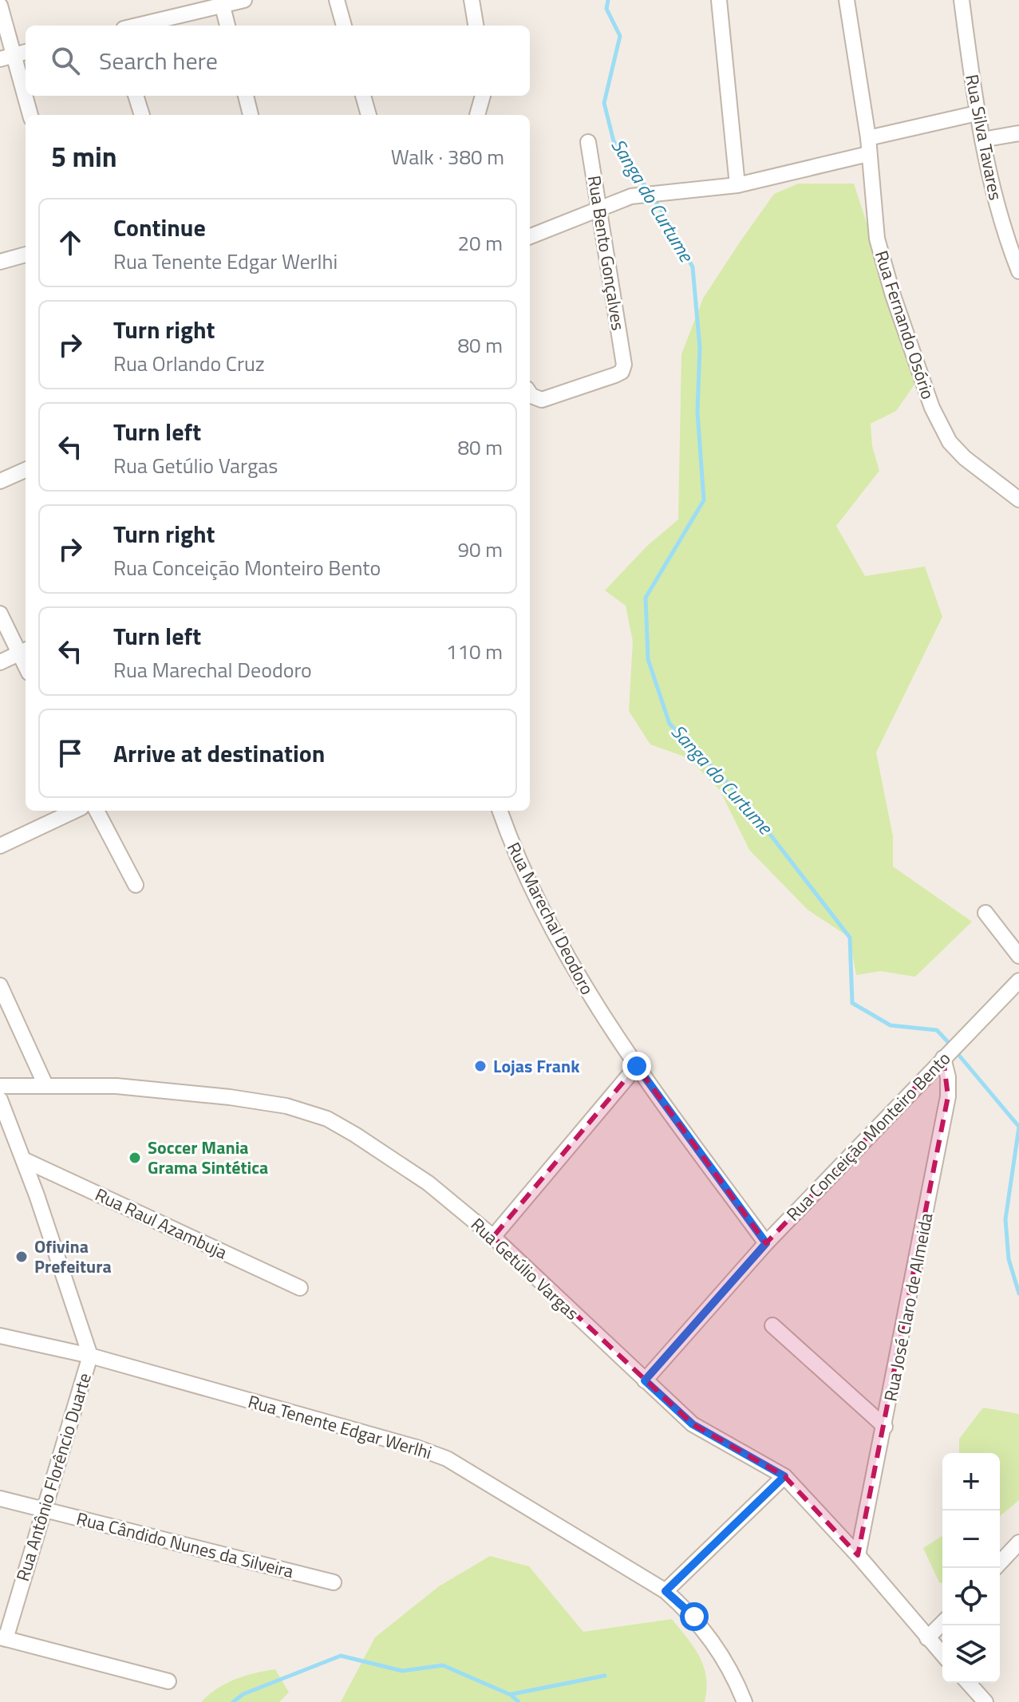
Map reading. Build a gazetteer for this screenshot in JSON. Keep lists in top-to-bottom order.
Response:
{
  "streets": {
    "street": [
      "Rua Silva Tavares",
      "Rua Bento Gonçalves",
      "Rua Fernando Osório",
      "Rua Marechal Deodoro",
      "Rua Conceição Monteiro Bento",
      "Rua Raul Azambuja",
      "Rua Getúlio Vargas",
      "Rua José Claro de Almeida",
      "Rua Tenente Edgar Werlhi",
      "Rua Antônio Florêncio Duarte",
      "Rua Cândido Nunes da Silveira"
    ]
  },
  "crossings": [
    ["Rua Marechal Deodoro", "Rua Conceição Monteiro Bento"],
    ["Rua Conceição Monteiro Bento", "Rua Getúlio Vargas"],
    ["Rua Conceição Monteiro Bento", "Rua José Claro de Almeida"],
    ["Rua Raul Azambuja", "Rua Antônio Florêncio Duarte"],
    ["Rua Getúlio Vargas", "Rua José Claro de Almeida"],
    ["Rua Tenente Edgar Werlhi", "Rua Antônio Florêncio Duarte"],
    ["Rua Antônio Florêncio Duarte", "Rua Cândido Nunes da Silveira"]
  ],
  "water": ["Sanga do Curtume"],
  "places": ["Lojas Frank", "Soccer Mania Grama Sintética", "Ofivina Prefeitura"],
  "page": {
    "search": "Search here",
    "heading": ["5 min", "Walk · 380 m"],
    "list": [
      ["Continue", "Rua Tenente Edgar Werlhi", "20 m"],
      ["Turn right", "Rua Orlando Cruz", "80 m"],
      ["Turn left", "Rua Getúlio Vargas", "80 m"],
      ["Turn right", "Rua Conceição Monteiro Bento", "90 m"],
      ["Turn left", "Rua Marechal Deodoro", "110 m"],
      "Arrive at destination"
    ],
    "map_buttons": ["+", "−"]
  }
}
